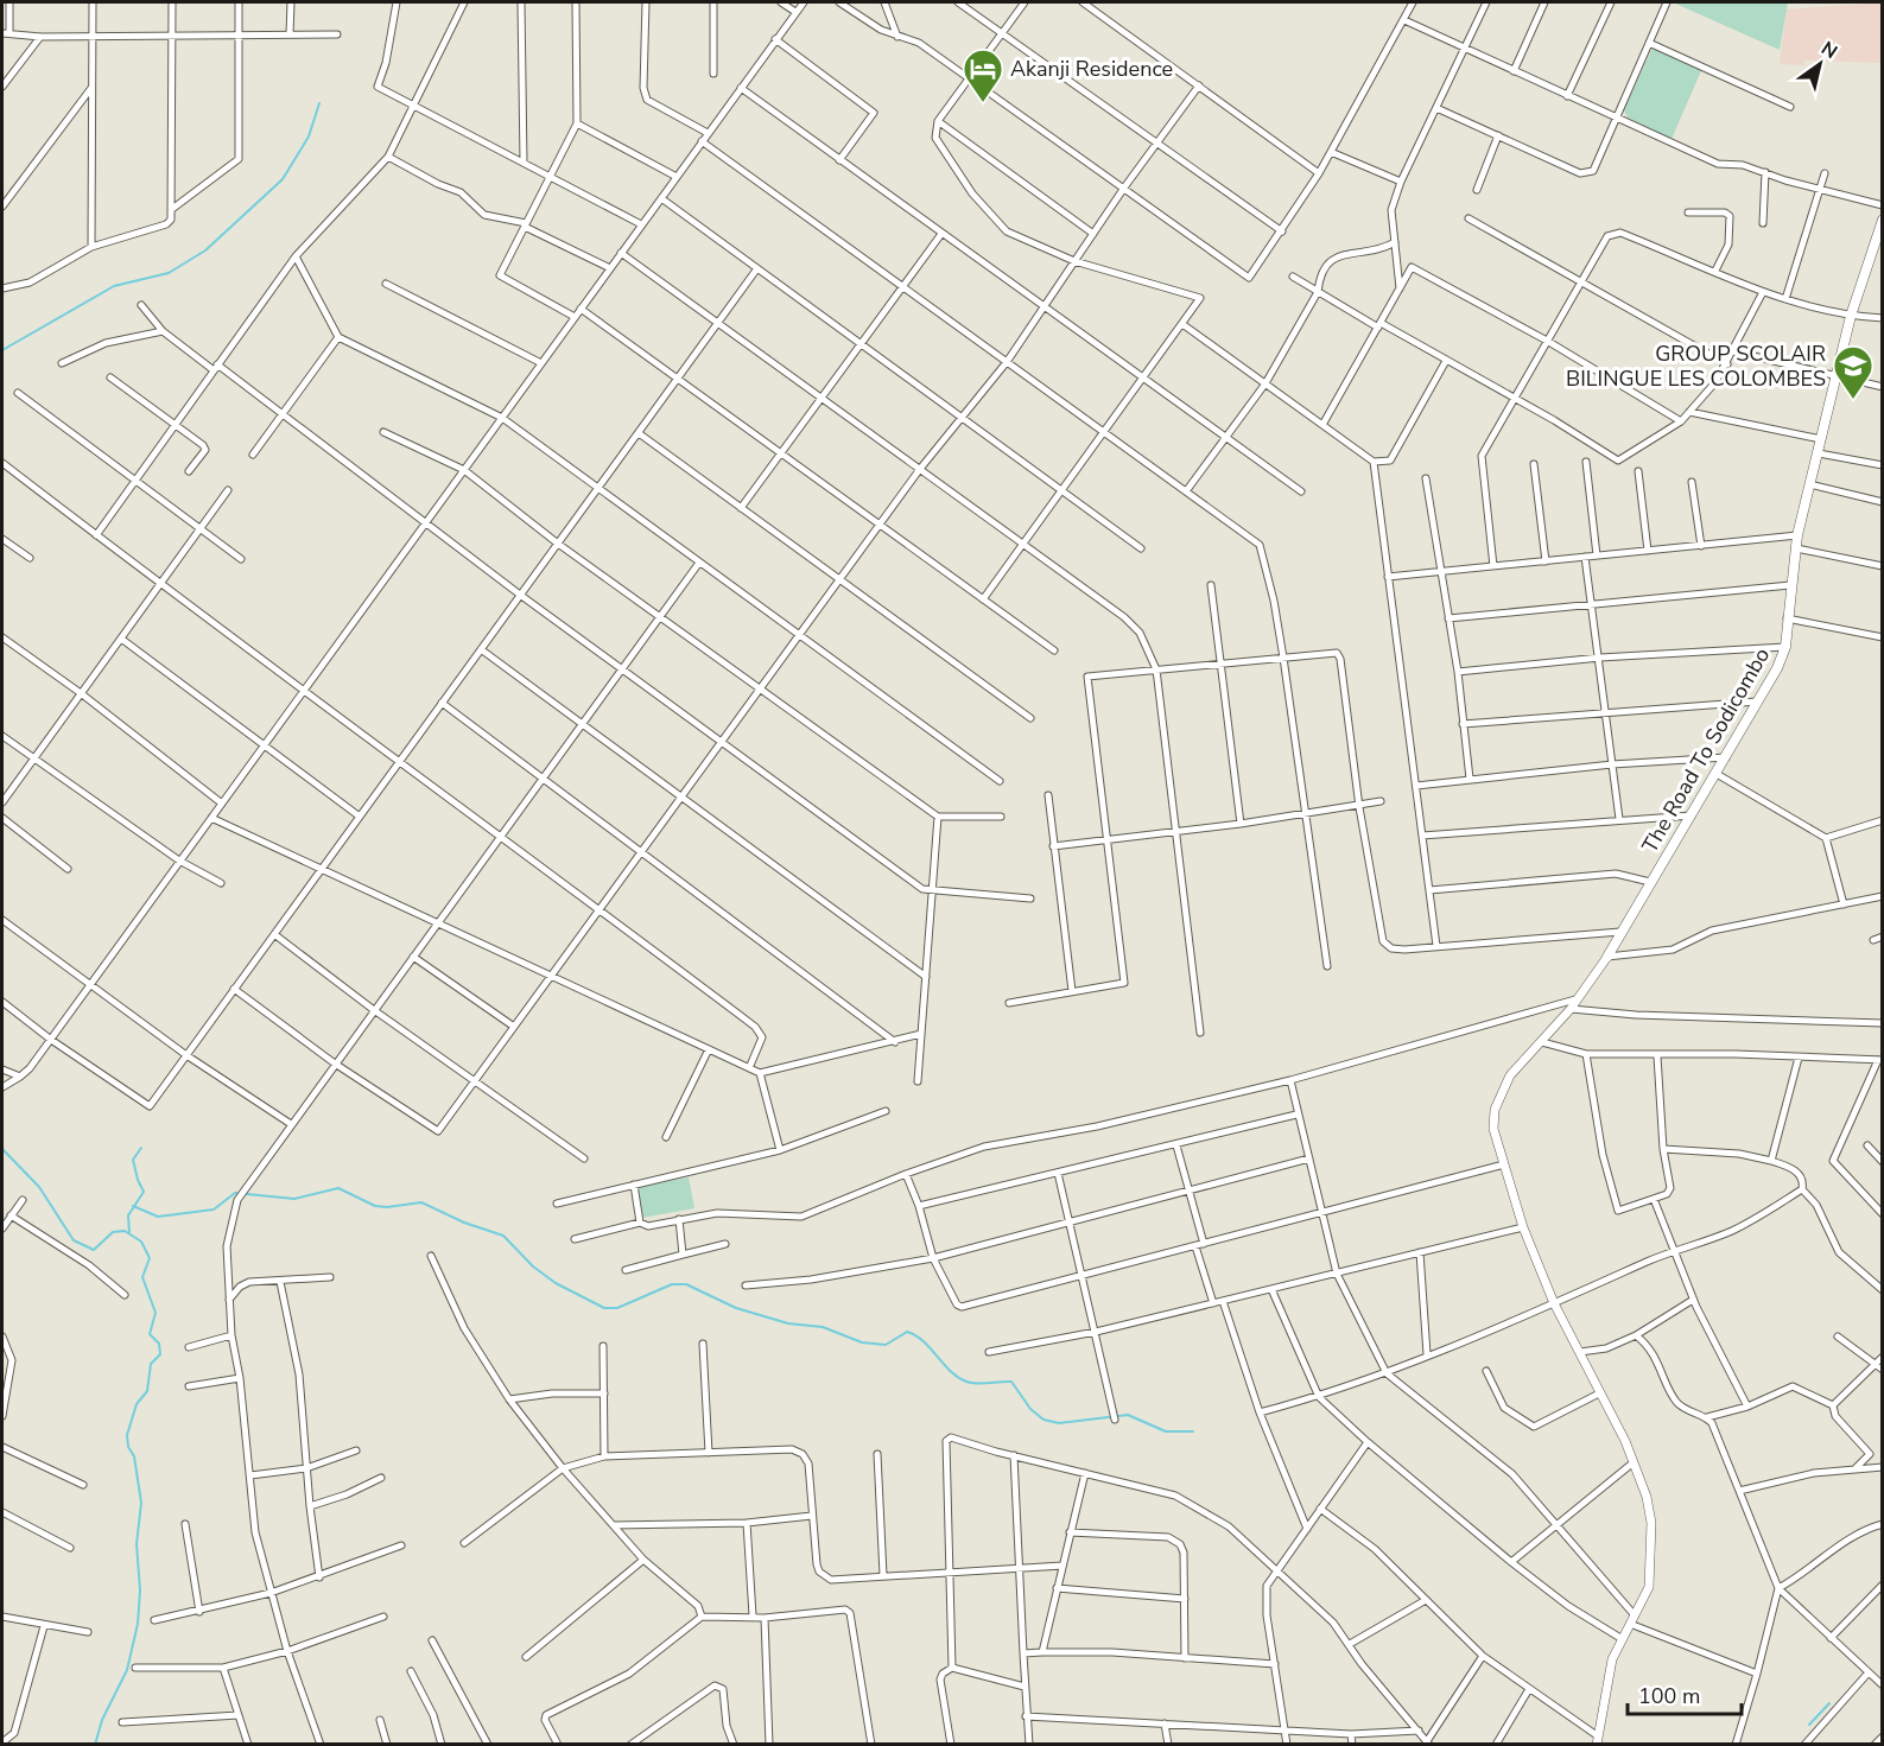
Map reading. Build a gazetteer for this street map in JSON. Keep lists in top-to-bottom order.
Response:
{
  "streets": {
    "main road": ["The Road To Sodicombo"]
  },
  "places": {
    "hotel": ["Akanji Residence"],
    "school or university": ["GROUP SCOLAIR BILINGUE LES COLOMBES"]
  },
  "scale_bar": "100 m",
  "north": "top right"
}
